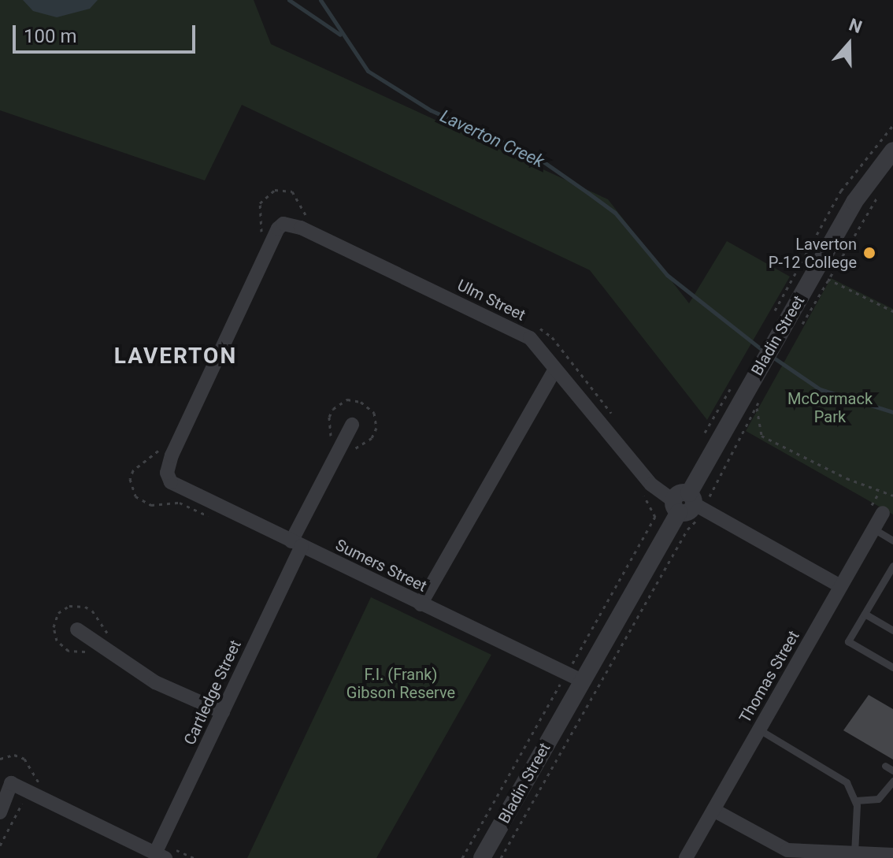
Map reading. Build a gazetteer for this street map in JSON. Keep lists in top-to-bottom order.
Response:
{
  "streets": {
    "street": [
      "Ulm Street",
      "Bladin Street",
      "Sumers Street",
      "Thomas Street",
      "Cartledge Street"
    ]
  },
  "crossings": [
    ["Ulm Street", "Bladin Street"],
    ["Ulm Street", "Sumers Street"],
    ["Ulm Street", "Thomas Street"],
    ["Bladin Street", "Sumers Street"],
    ["Sumers Street", "Cartledge Street"]
  ],
  "districts": ["LAVERTON"],
  "water": ["Laverton Creek"],
  "parks": ["McCormack Park", "F.I. (Frank) Gibson Reserve"],
  "places": ["Laverton P-12 College"],
  "scale_bar": "100 m",
  "north": "top"
}
